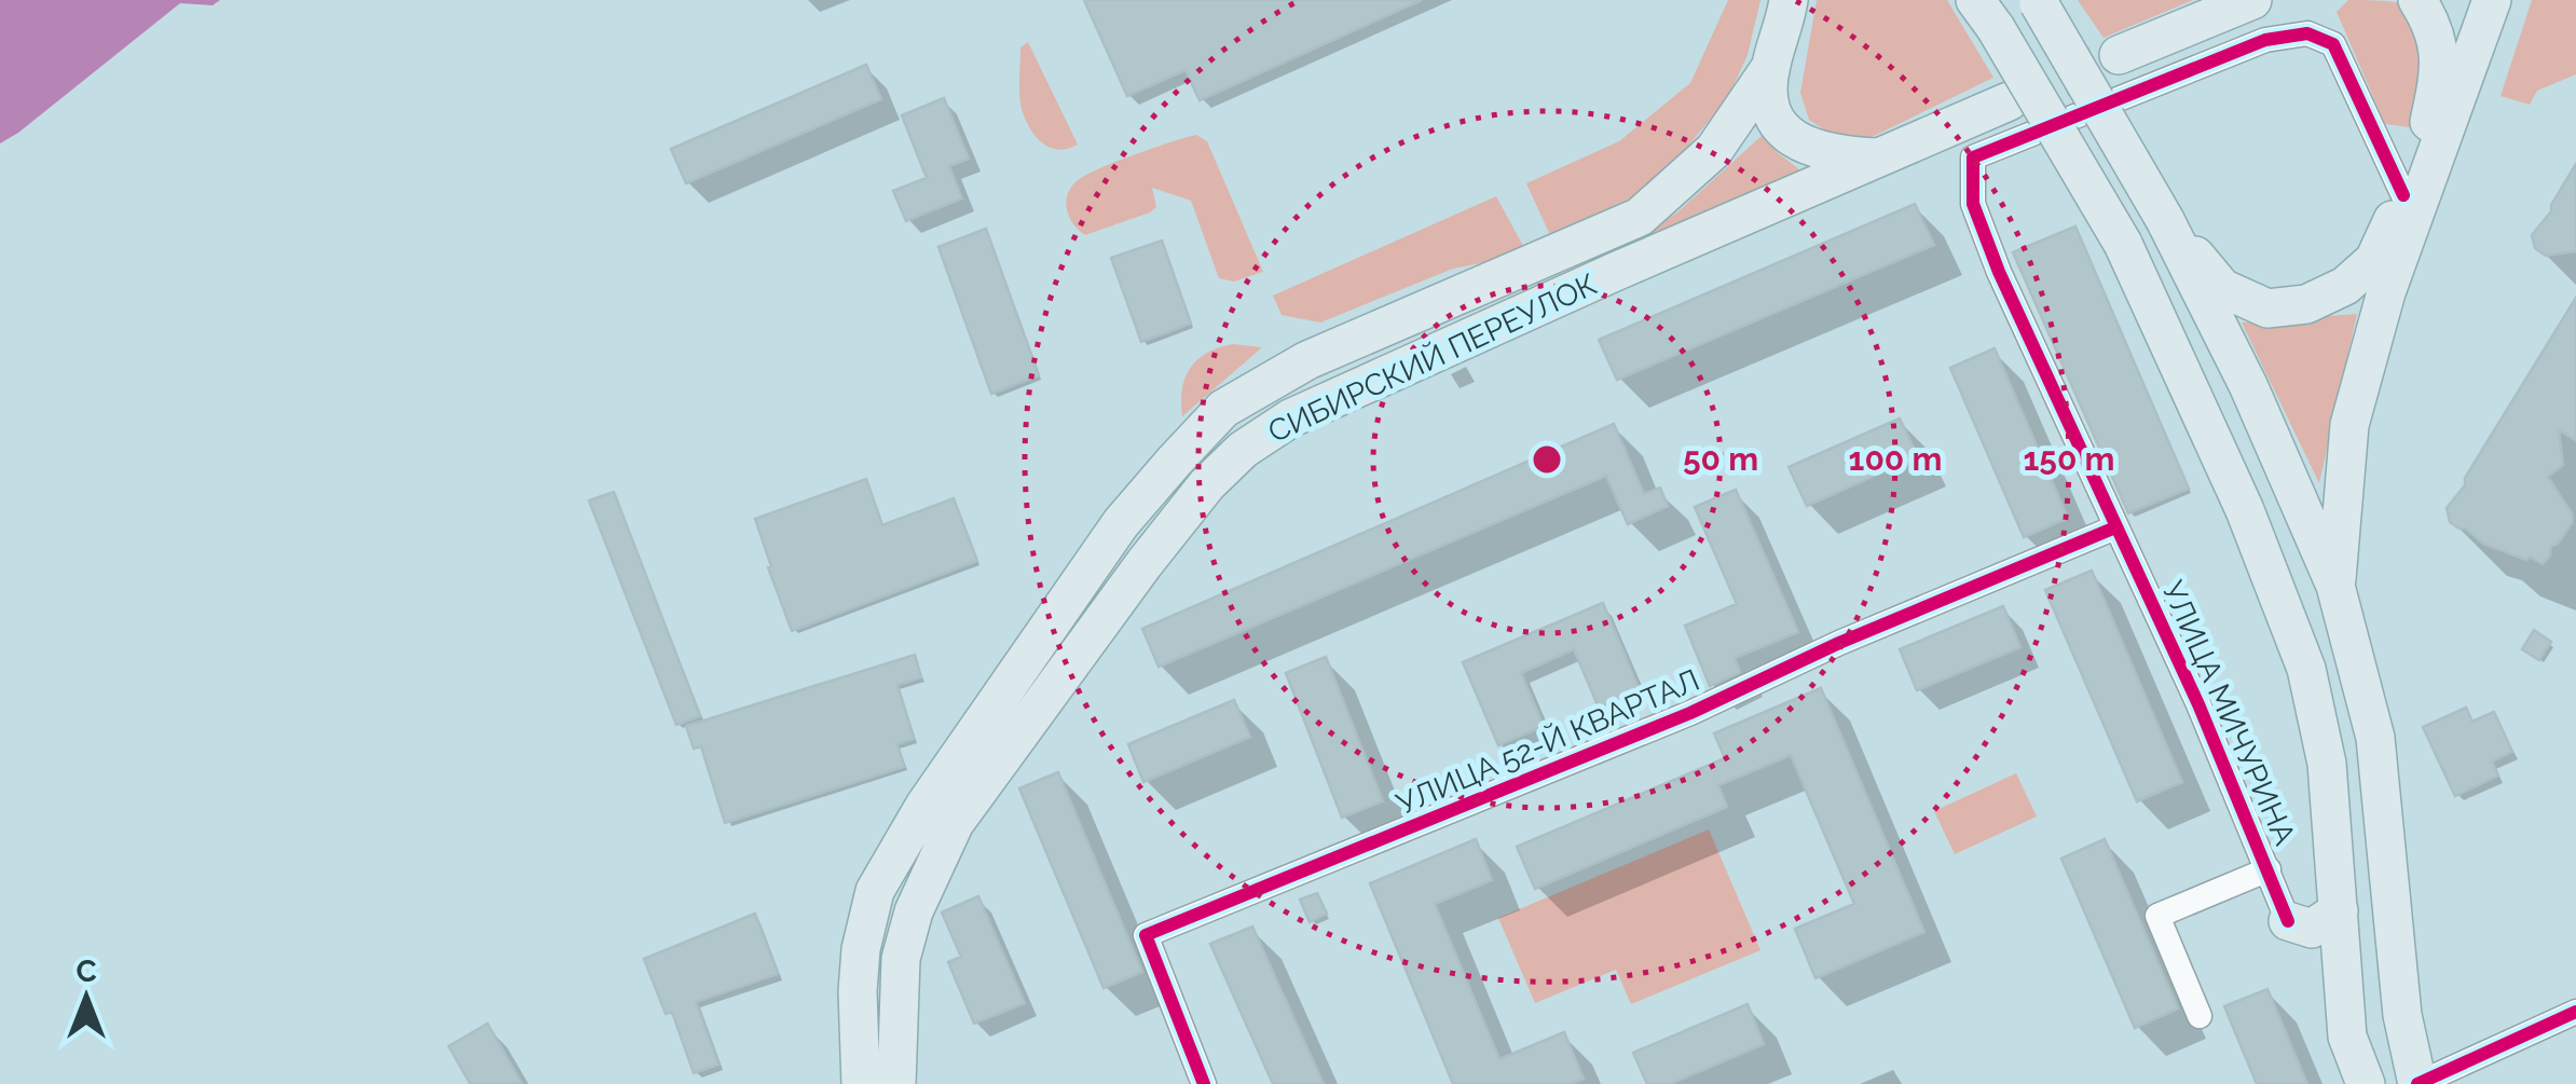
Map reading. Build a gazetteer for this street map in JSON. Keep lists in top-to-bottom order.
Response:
{
  "streets": {
    "main road": ["СИБИРСКИЙ ПЕРЕУЛОК", "УЛИЦА МИЧУРИНА"],
    "street": ["УЛИЦА 52-Й КВАРТАЛ"]
  },
  "crossings": [
    ["УЛИЦА МИЧУРИНА", "УЛИЦА 52-Й КВАРТАЛ"]
  ],
  "north": "top",
  "rings": ["50 m", "100 m", "150 m"]
}
